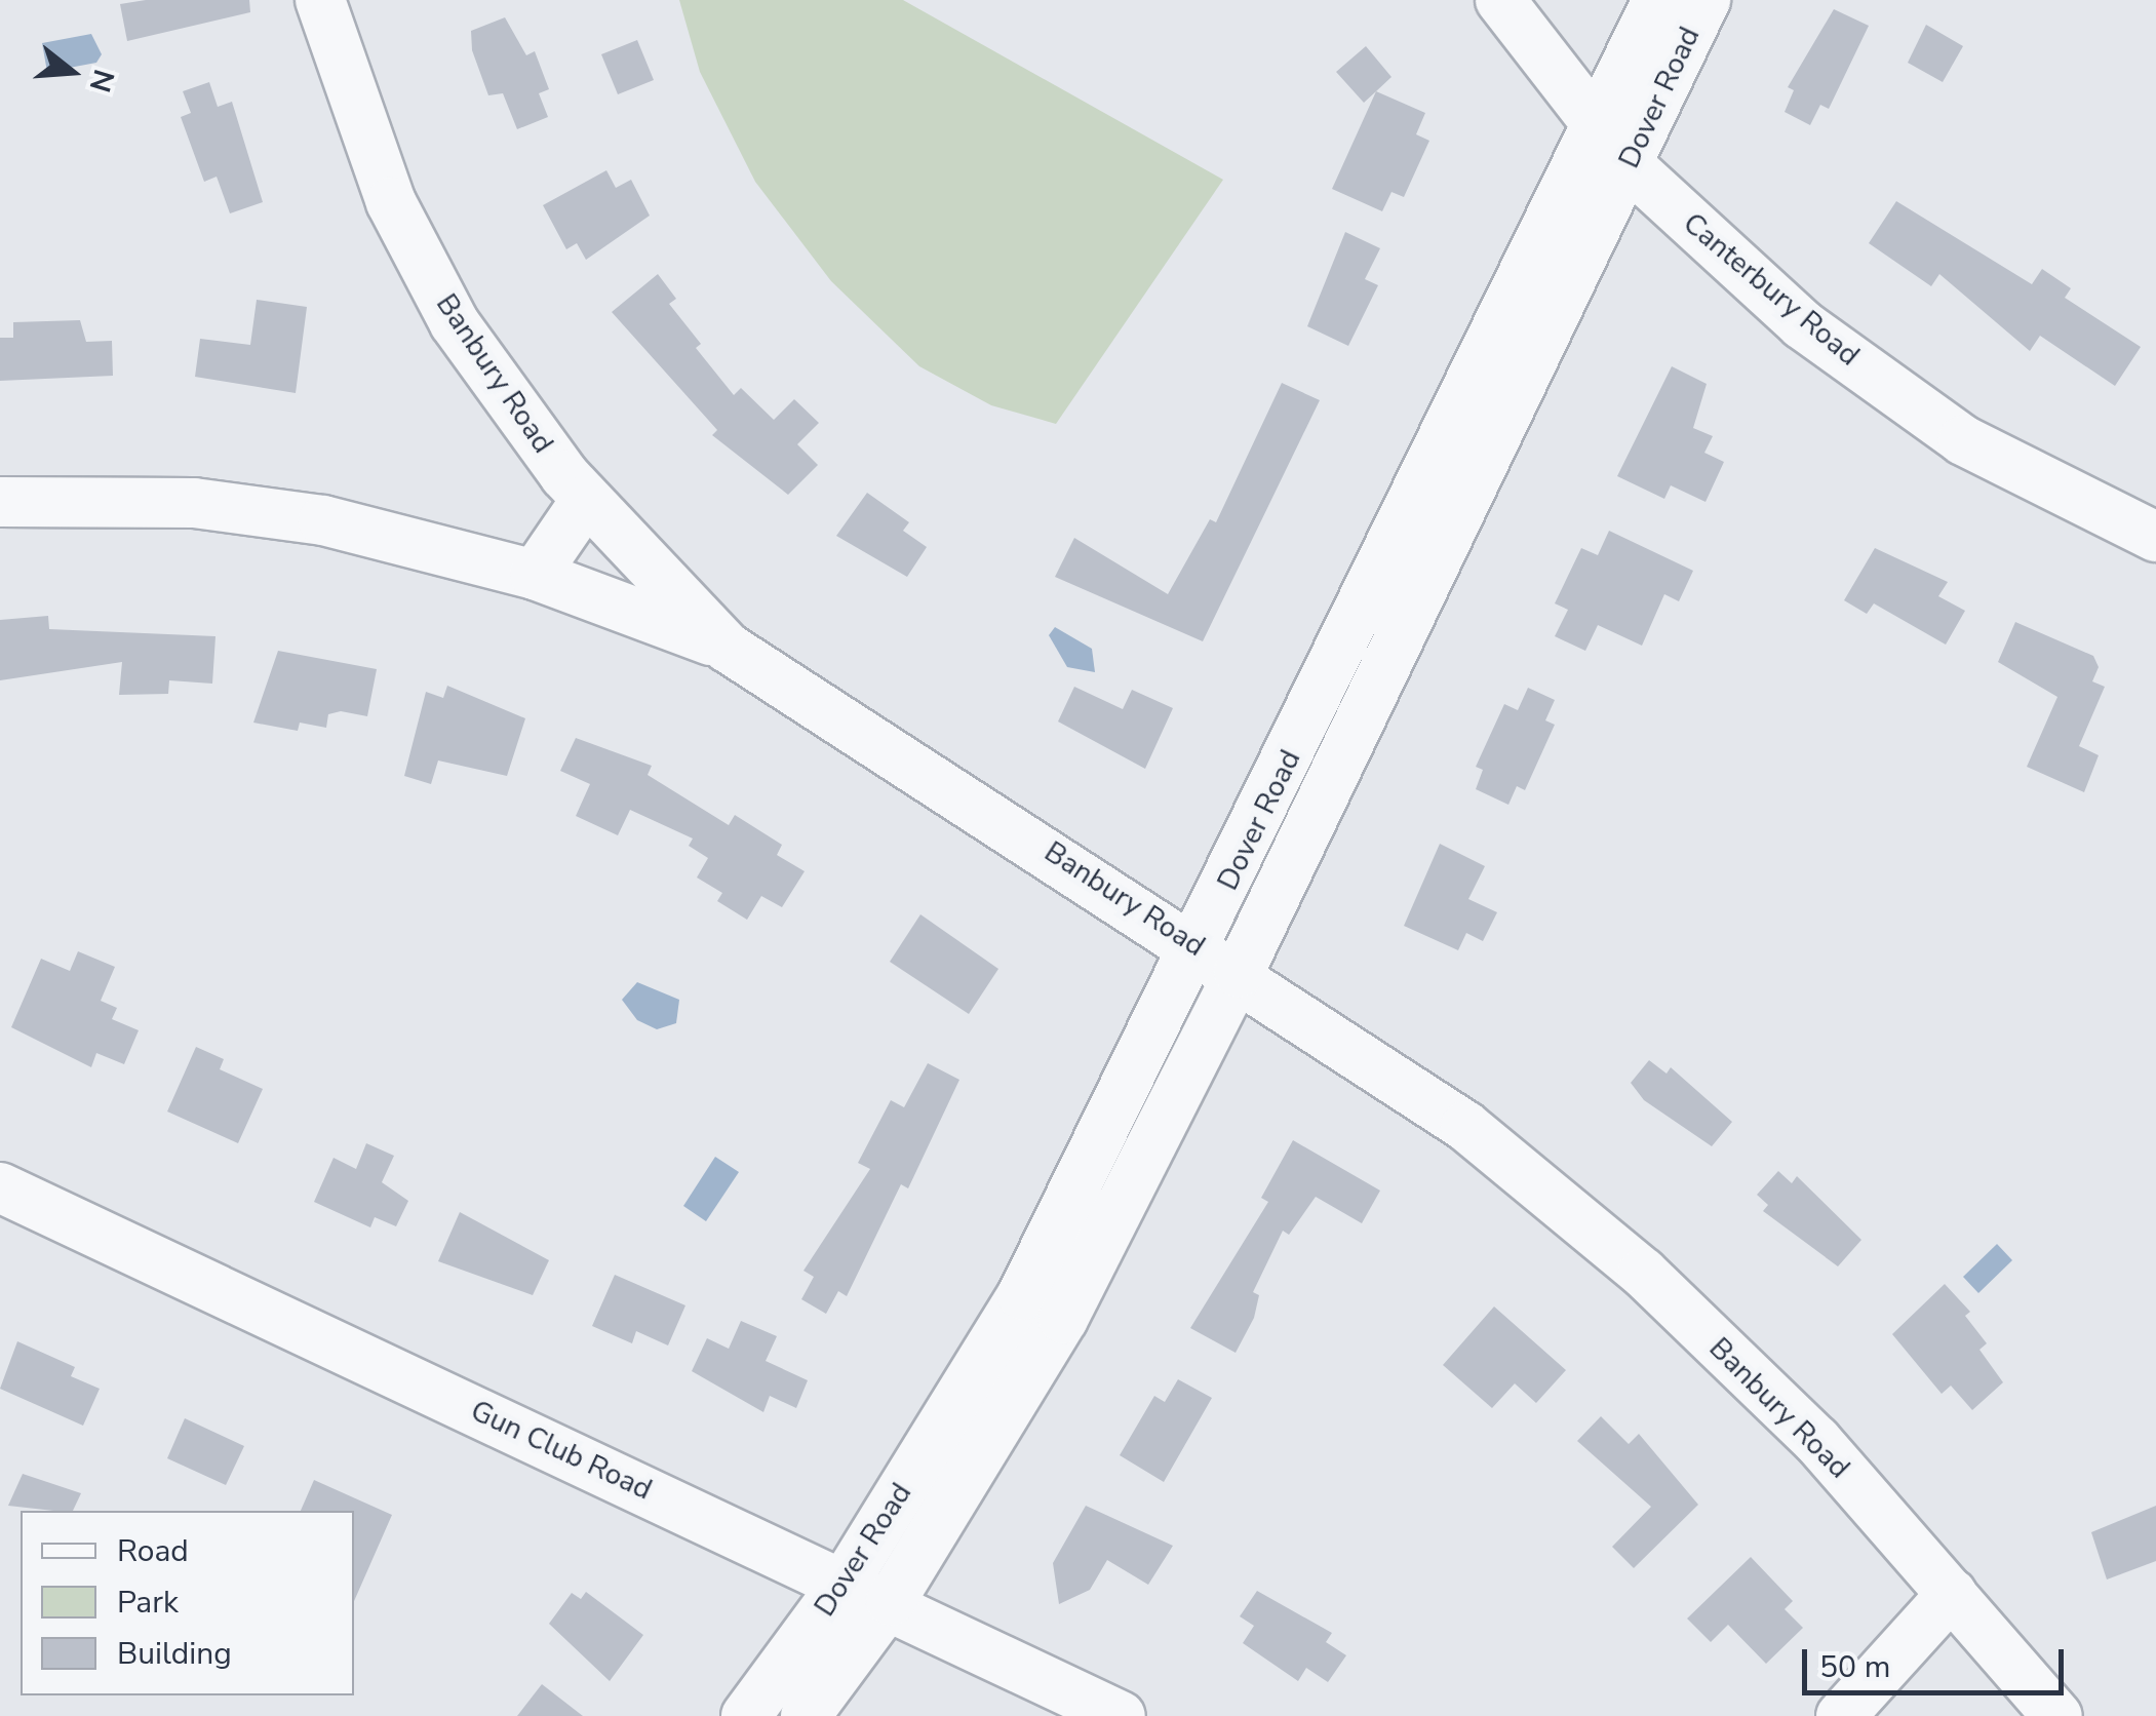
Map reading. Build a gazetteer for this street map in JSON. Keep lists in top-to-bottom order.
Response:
{
  "streets": {
    "street": [
      "Dover Road",
      "Canterbury Road",
      "Banbury Road",
      "Gun Club Road"
    ]
  },
  "crossings": [
    ["Dover Road", "Canterbury Road"],
    ["Dover Road", "Banbury Road"],
    ["Dover Road", "Gun Club Road"]
  ],
  "legend": ["Road", "Park", "Building"],
  "scale_bar": "50 m",
  "north": "right"
}
